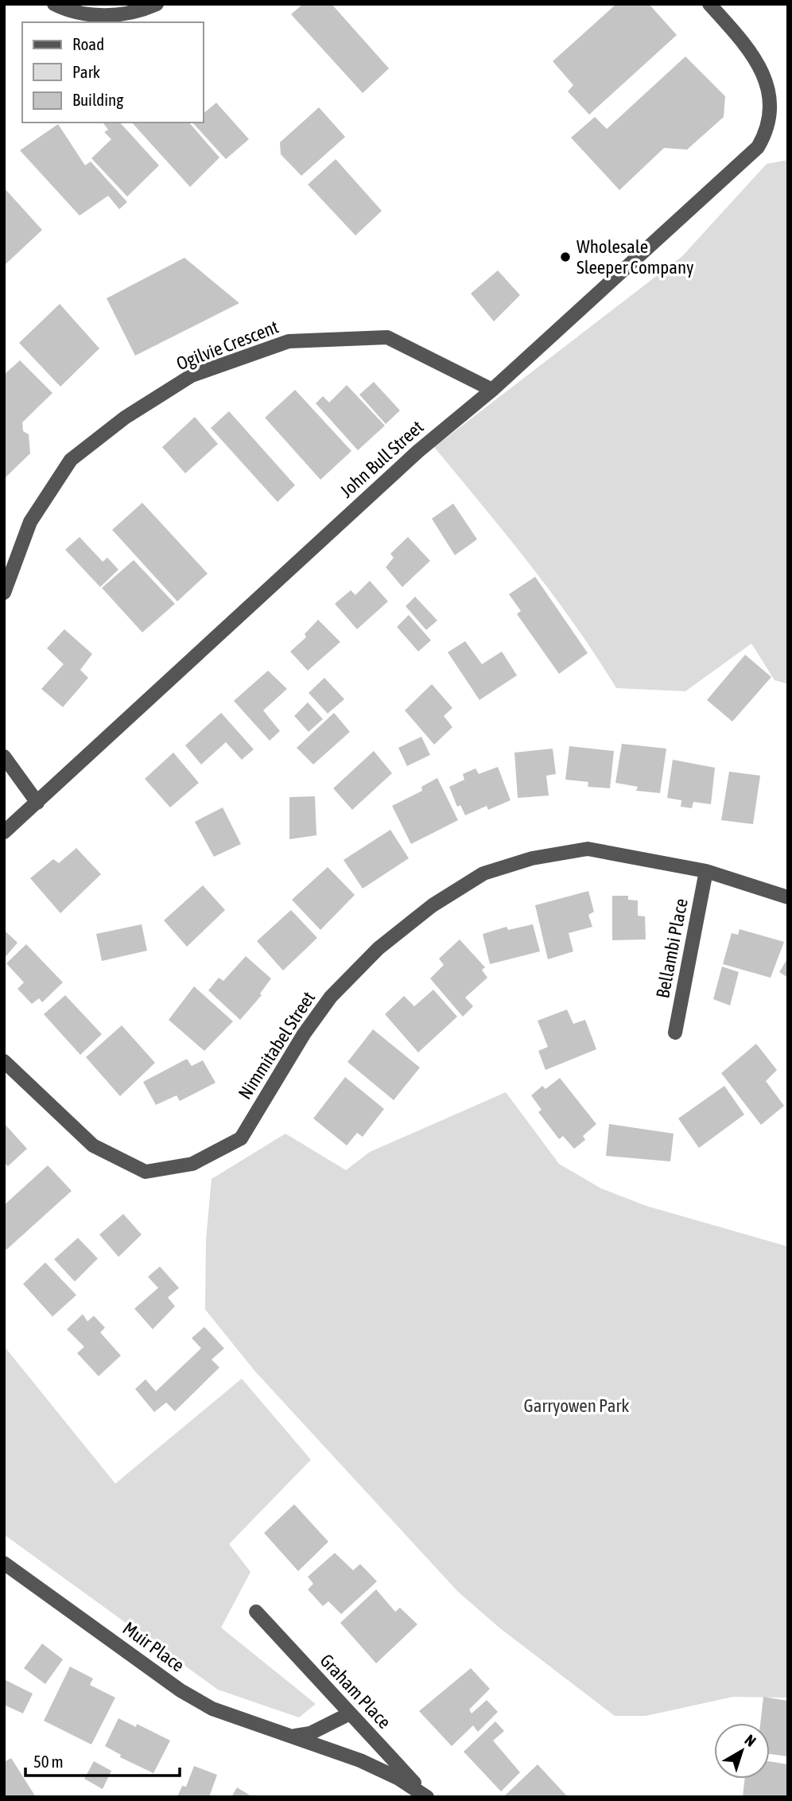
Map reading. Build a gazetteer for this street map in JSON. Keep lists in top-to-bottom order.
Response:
{
  "streets": {
    "street": [
      "Ogilvie Crescent",
      "John Bull Street",
      "Bellambi Place",
      "Nimmitabel Street",
      "Muir Place",
      "Graham Place"
    ]
  },
  "crossings": [
    ["Ogilvie Crescent", "John Bull Street"],
    ["Bellambi Place", "Nimmitabel Street"],
    ["Muir Place", "Graham Place"]
  ],
  "parks": ["Garryowen Park"],
  "places": ["Wholesale Sleeper Company"],
  "legend": ["Road", "Park", "Building"],
  "scale_bar": "50 m",
  "north": "top right"
}
